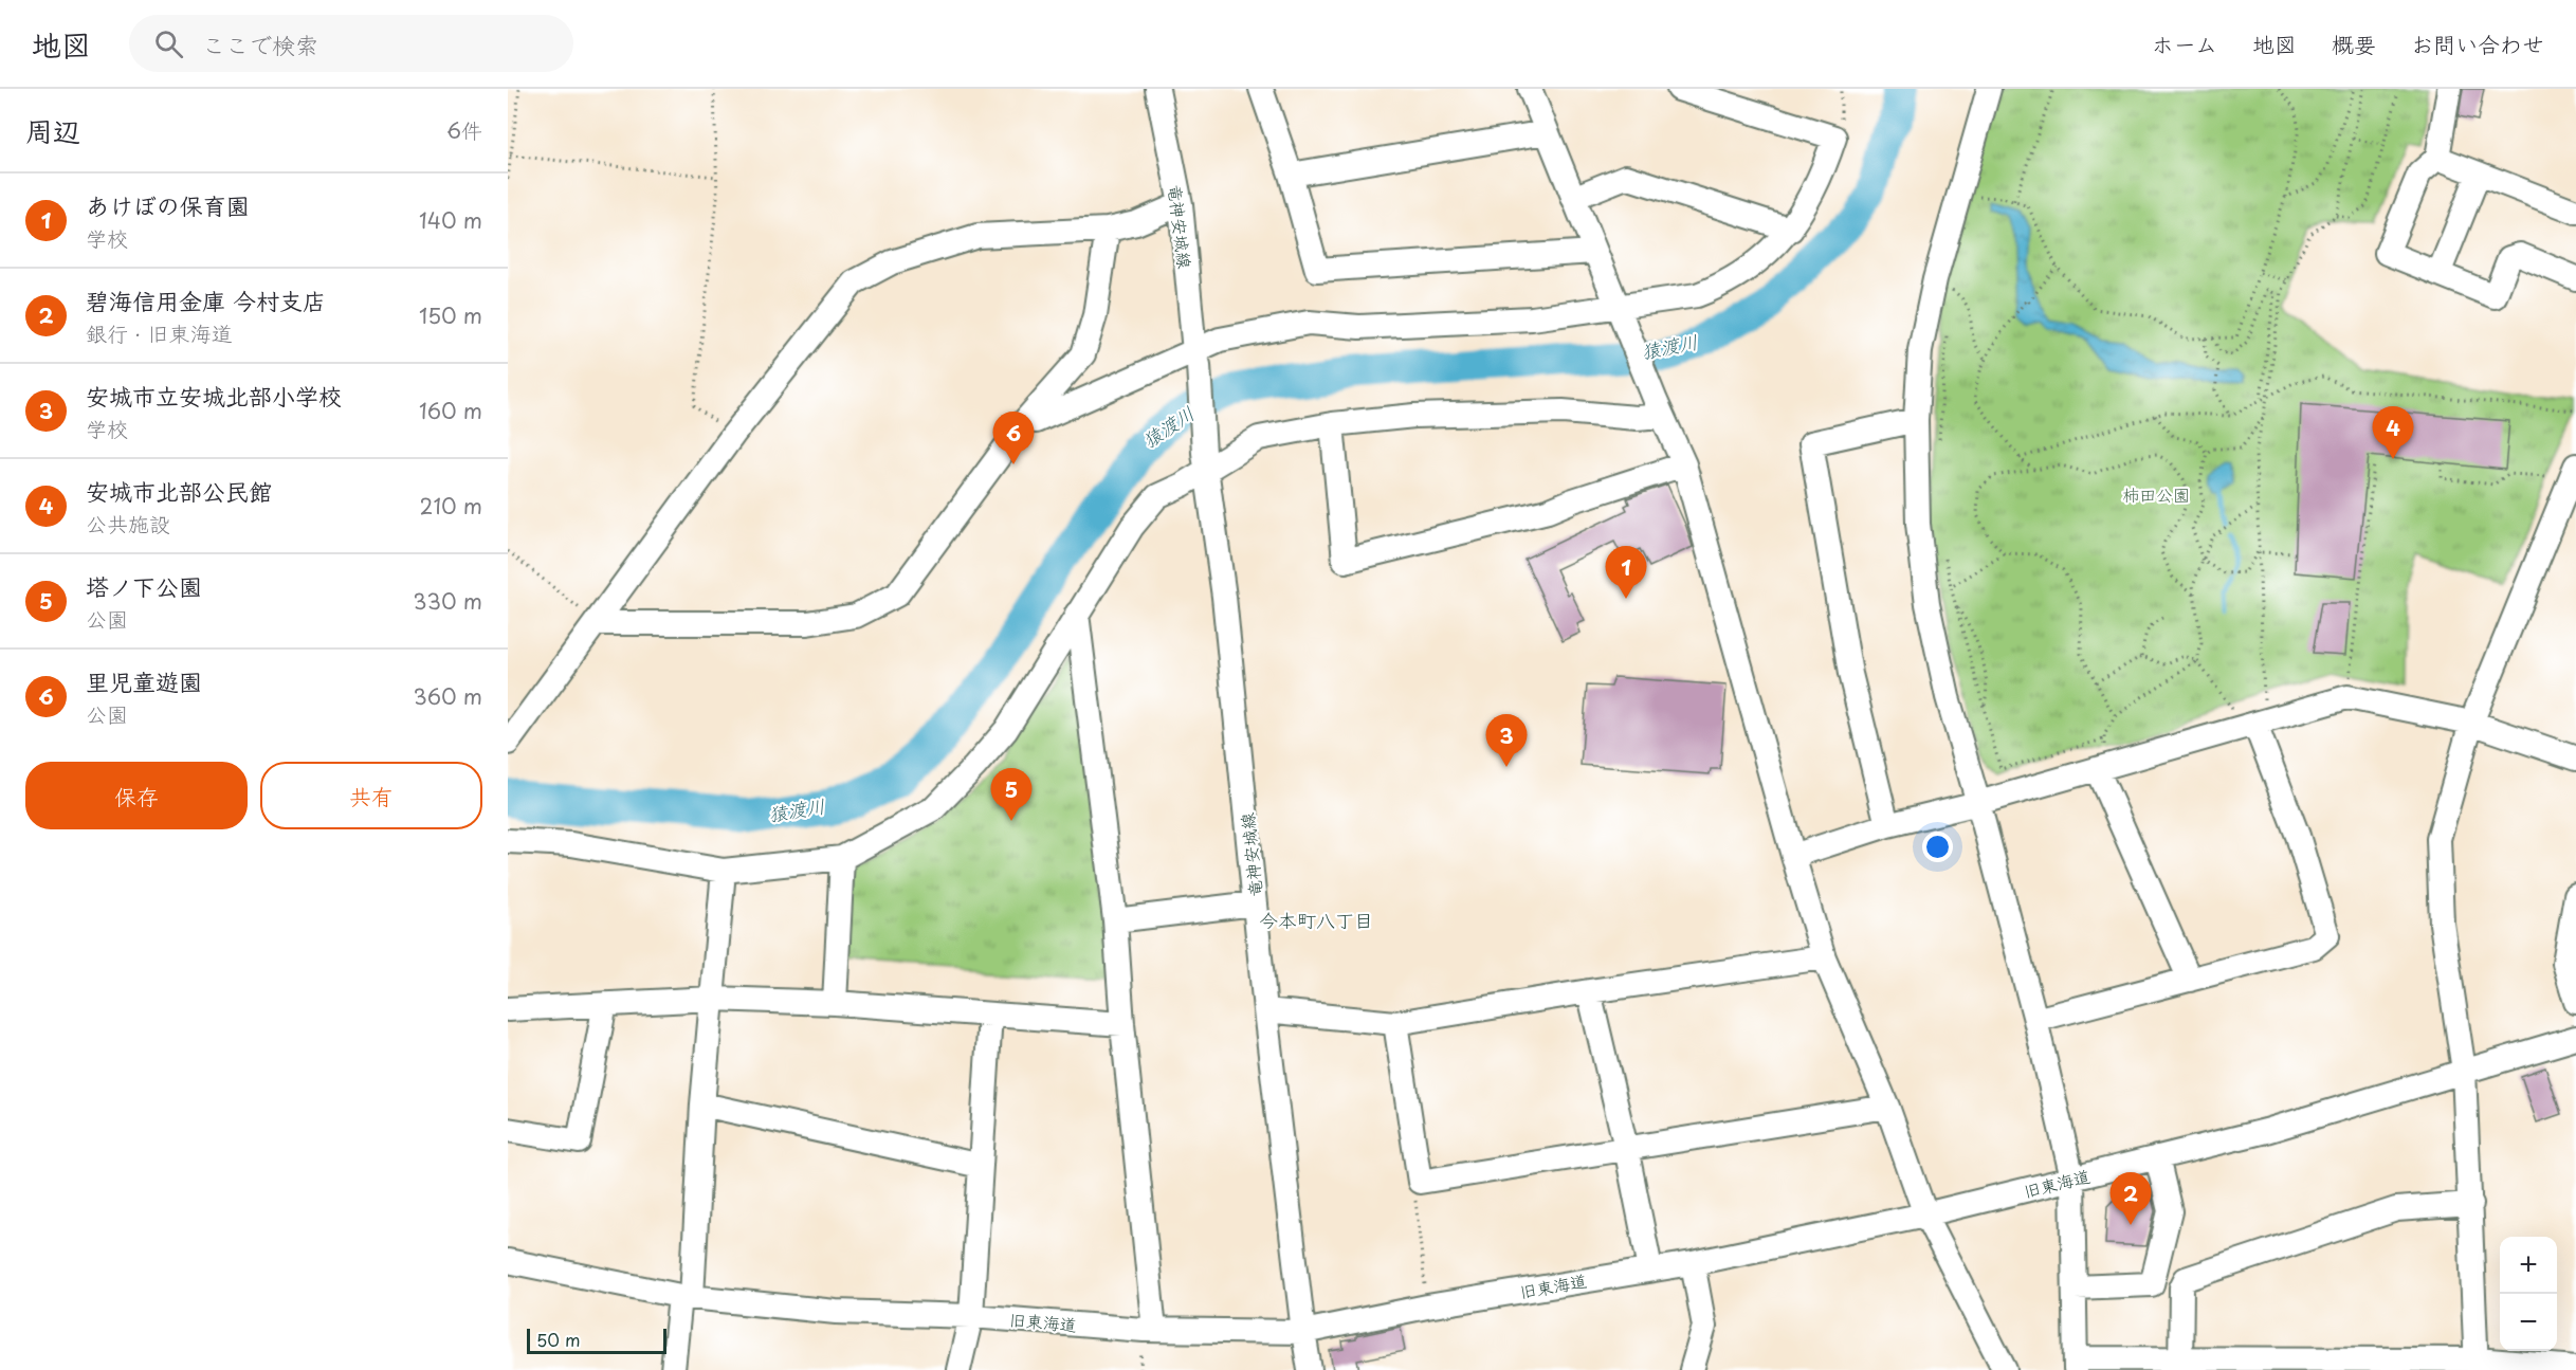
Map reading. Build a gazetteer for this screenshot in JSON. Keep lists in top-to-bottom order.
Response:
{
  "streets": {
    "street": ["竜神安城線", "旧東海道"]
  },
  "crossings": [
    ["竜神安城線", "旧東海道"]
  ],
  "districts": ["今本町八丁目"],
  "water": ["猿渡川"],
  "parks": ["柿田公園"],
  "scale_bar": "50 m",
  "page": {
    "header": "地図",
    "search": "ここで検索",
    "nav": [
      "ホーム",
      "地図",
      "概要",
      "お問い合わせ"
    ],
    "heading": ["周辺", "6件"],
    "list": [
      {
        "mark": "1",
        "name": "あけぼの保育園",
        "note": "学校",
        "value": "140 m"
      },
      {
        "mark": "2",
        "name": "碧海信用金庫 今村支店",
        "note": "銀行 · 旧東海道",
        "value": "150 m"
      },
      {
        "mark": "3",
        "name": "安城市立安城北部小学校",
        "note": "学校",
        "value": "160 m"
      },
      {
        "mark": "4",
        "name": "安城市北部公民館",
        "note": "公共施設",
        "value": "210 m"
      },
      {
        "mark": "5",
        "name": "塔ノ下公園",
        "note": "公園",
        "value": "330 m"
      },
      {
        "mark": "6",
        "name": "里児童遊園",
        "note": "公園",
        "value": "360 m"
      }
    ],
    "pins": [
      "4",
      "6",
      "1",
      "3",
      "5",
      "2"
    ],
    "buttons": ["保存", "共有"],
    "map_buttons": ["+", "−"],
    "scale": "50 m"
  }
}
